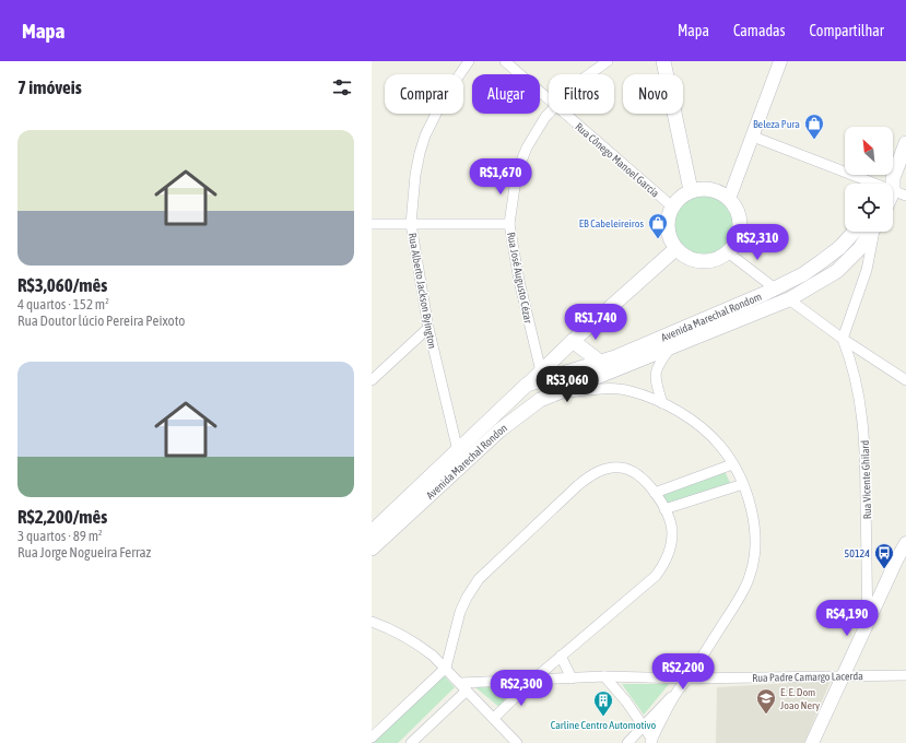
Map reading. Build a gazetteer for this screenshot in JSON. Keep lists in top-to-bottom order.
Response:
{
  "streets": {
    "main road": ["Avenida Marechal Rondom", "Avenida Marechal Rondon"],
    "street": [
      "Rua Cônego Manoel Garcia",
      "Rua José Augusto Cézar",
      "Rua Alberto Jackson Byington",
      "Rua Vicente Ghilard",
      "Rua Padre Camargo Lacerda"
    ]
  },
  "crossings": [
    ["Rua Alberto Jackson Byington", "Avenida Marechal Rondom"]
  ],
  "places": {
    "shop": ["Beleza Pura", "EB Cabeleireiros"],
    "bus stop": ["50124"],
    "school or university": ["E. E. Dom Joao Nery"],
    "building": ["Carline Centro Automotivo"]
  },
  "north": "top left",
  "page": {
    "header": "Mapa",
    "nav": ["Mapa", "Camadas", "Compartilhar"],
    "heading": "7 imóveis",
    "chip": [
      "Comprar",
      "Alugar",
      "Filtros",
      "Novo"
    ],
    "list": [
      {
        "name": "R$3,060/mês",
        "note": "4 quartos · 152 m² · Rua Doutor lúcio Pereira Peixoto"
      },
      {
        "name": "R$2,200/mês",
        "note": "3 quartos · 89 m² · Rua Jorge Nogueira Ferraz"
      }
    ],
    "price": [
      "R$1,670",
      "R$2,310",
      "R$1,740",
      "R$3,060",
      "R$4,190",
      "R$2,200",
      "R$2,300"
    ]
  }
}
